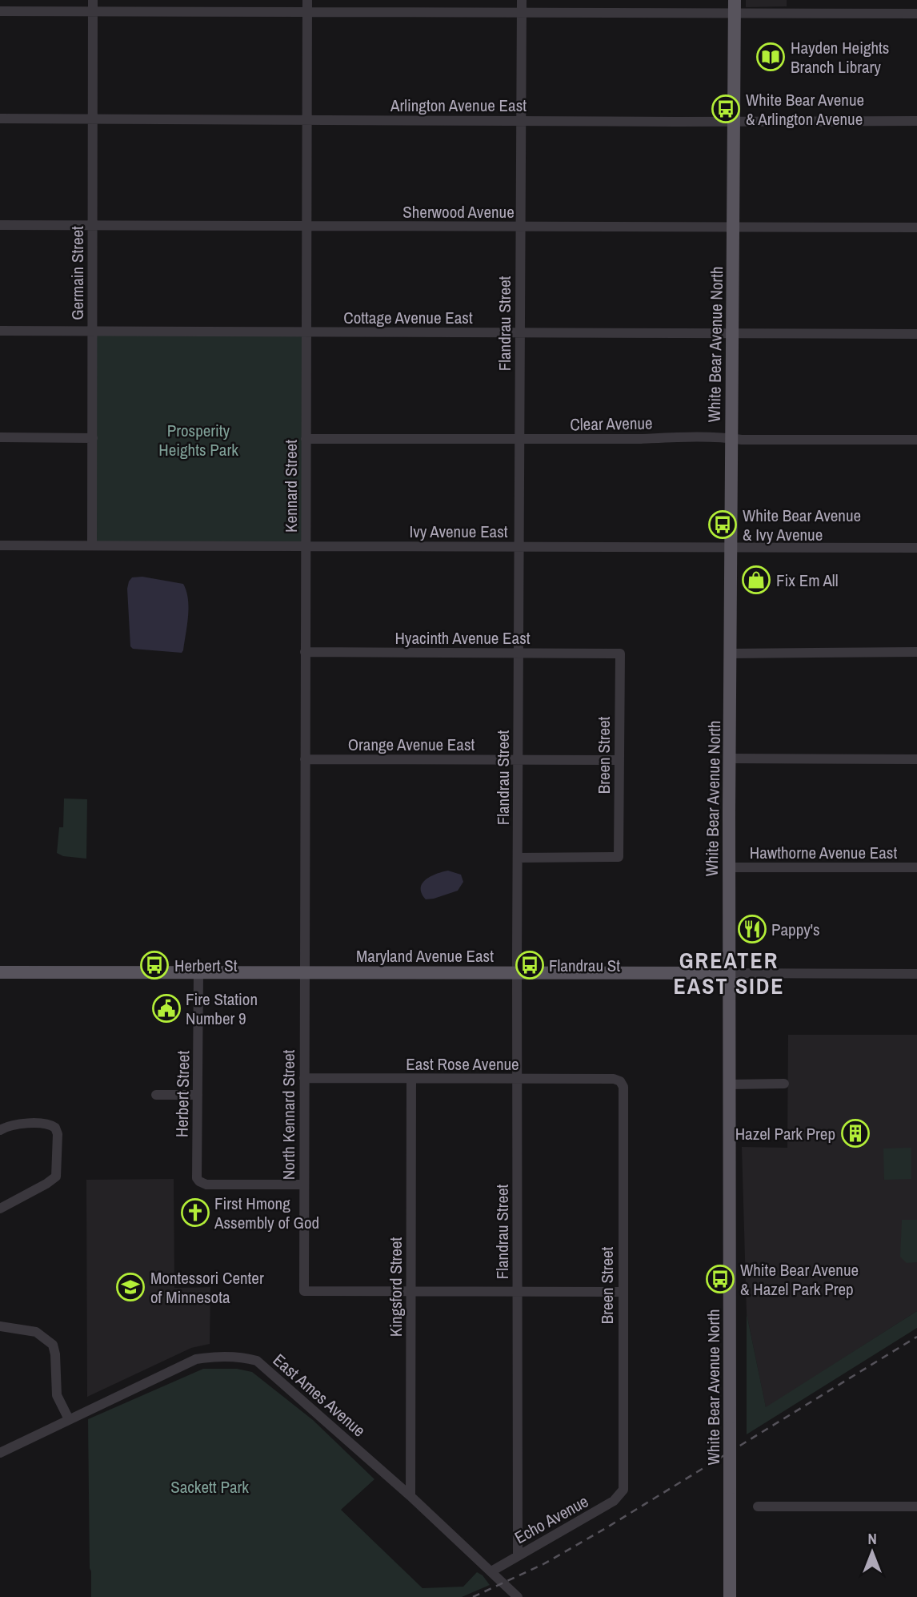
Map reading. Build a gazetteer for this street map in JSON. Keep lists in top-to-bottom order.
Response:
{
  "streets": {
    "main road": ["White Bear Avenue North", "Maryland Avenue East"],
    "street": [
      "Arlington Avenue East",
      "Sherwood Avenue",
      "Germain Street",
      "Cottage Avenue East",
      "Flandrau Street",
      "Clear Avenue",
      "Kennard Street",
      "Ivy Avenue East",
      "Hyacinth Avenue East",
      "Orange Avenue East",
      "Breen Street",
      "Hawthorne Avenue East",
      "East Rose Avenue",
      "Herbert Street",
      "North Kennard Street",
      "Kingsford Street",
      "East Ames Avenue",
      "Echo Avenue"
    ]
  },
  "crossings": [
    ["Arlington Avenue East", "Germain Street"],
    ["Arlington Avenue East", "Flandrau Street"],
    ["Arlington Avenue East", "White Bear Avenue North"],
    ["Arlington Avenue East", "Kennard Street"],
    ["Sherwood Avenue", "Germain Street"],
    ["Sherwood Avenue", "Flandrau Street"],
    ["Sherwood Avenue", "White Bear Avenue North"],
    ["Sherwood Avenue", "Kennard Street"],
    ["Germain Street", "Cottage Avenue East"],
    ["Germain Street", "Ivy Avenue East"],
    ["Cottage Avenue East", "Flandrau Street"],
    ["Cottage Avenue East", "White Bear Avenue North"],
    ["Cottage Avenue East", "Kennard Street"],
    ["Flandrau Street", "Clear Avenue"],
    ["Flandrau Street", "Ivy Avenue East"],
    ["Flandrau Street", "Hyacinth Avenue East"],
    ["Flandrau Street", "Orange Avenue East"],
    ["Flandrau Street", "Breen Street"],
    ["Flandrau Street", "Maryland Avenue East"],
    ["Flandrau Street", "East Rose Avenue"],
    ["Flandrau Street", "Echo Avenue"],
    ["White Bear Avenue North", "Clear Avenue"],
    ["White Bear Avenue North", "Ivy Avenue East"],
    ["White Bear Avenue North", "Hawthorne Avenue East"],
    ["White Bear Avenue North", "Maryland Avenue East"],
    ["Clear Avenue", "Kennard Street"],
    ["Kennard Street", "Ivy Avenue East"],
    ["Kennard Street", "Hyacinth Avenue East"],
    ["Kennard Street", "Orange Avenue East"],
    ["Kennard Street", "Maryland Avenue East"],
    ["Kennard Street", "North Kennard Street"],
    ["Hyacinth Avenue East", "Breen Street"],
    ["Orange Avenue East", "Breen Street"],
    ["Breen Street", "East Rose Avenue"],
    ["Breen Street", "Echo Avenue"],
    ["Maryland Avenue East", "Herbert Street"],
    ["Maryland Avenue East", "North Kennard Street"],
    ["East Rose Avenue", "North Kennard Street"],
    ["East Rose Avenue", "Kingsford Street"],
    ["Herbert Street", "North Kennard Street"],
    ["North Kennard Street", "Kingsford Street"],
    ["Kingsford Street", "East Ames Avenue"],
    ["East Ames Avenue", "Echo Avenue"]
  ],
  "districts": ["GREATER EAST SIDE"],
  "parks": ["Prosperity Heights Park", "Sackett Park"],
  "places": {
    "library": ["Hayden Heights Branch Library"],
    "bus stop": [
      "White Bear Avenue & Arlington Avenue",
      "White Bear Avenue & Ivy Avenue",
      "Herbert St",
      "Flandrau St",
      "White Bear Avenue & Hazel Park Prep"
    ],
    "shop": ["Fix Em All"],
    "restaurant": ["Pappy's"],
    "public building": ["Fire Station Number 9"],
    "building": ["Hazel Park Prep"],
    "church": ["First Hmong Assembly of God"],
    "school or university": ["Montessori Center of Minnesota"]
  },
  "north": "top"
}
